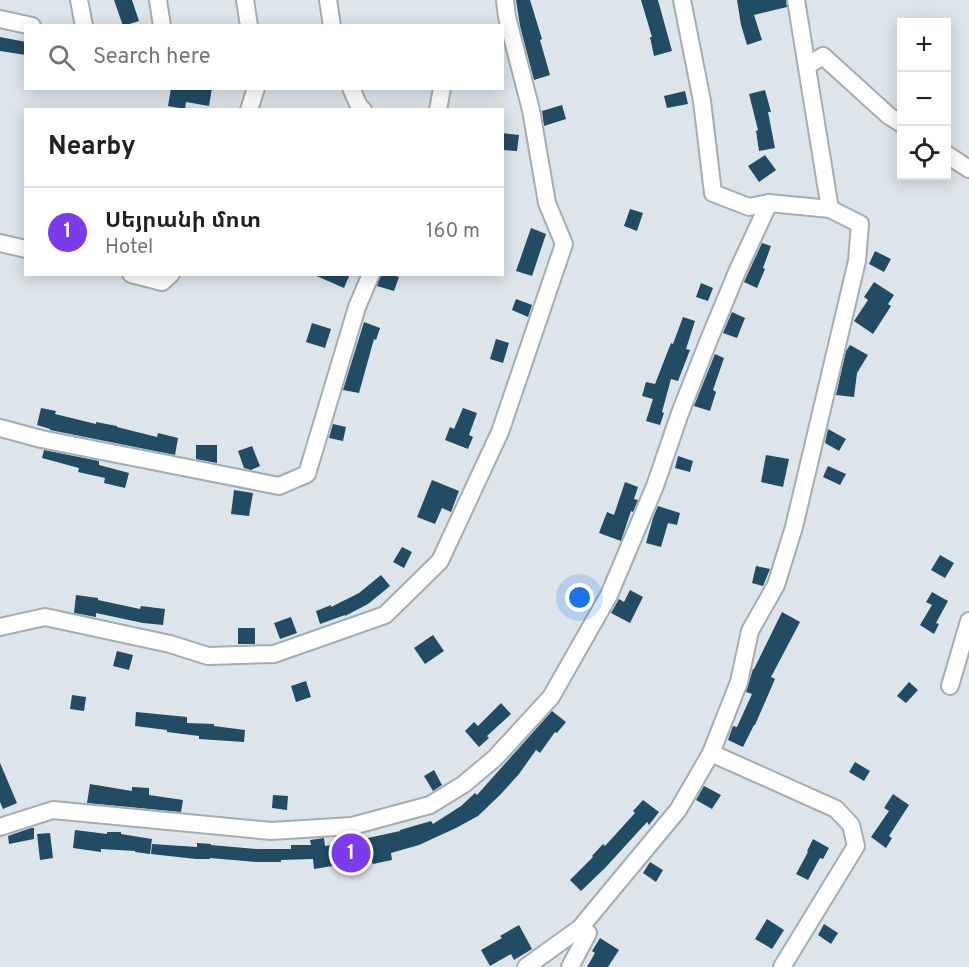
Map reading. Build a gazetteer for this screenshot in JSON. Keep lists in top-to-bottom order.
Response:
{
  "page": {
    "map_buttons": ["+", "−"],
    "search": "Search here",
    "heading": "Nearby",
    "list": [
      {
        "mark": "1",
        "name": "Սեյրանի մոտ",
        "note": "Hotel",
        "value": "160 m"
      }
    ],
    "pins": "1"
  }
}
